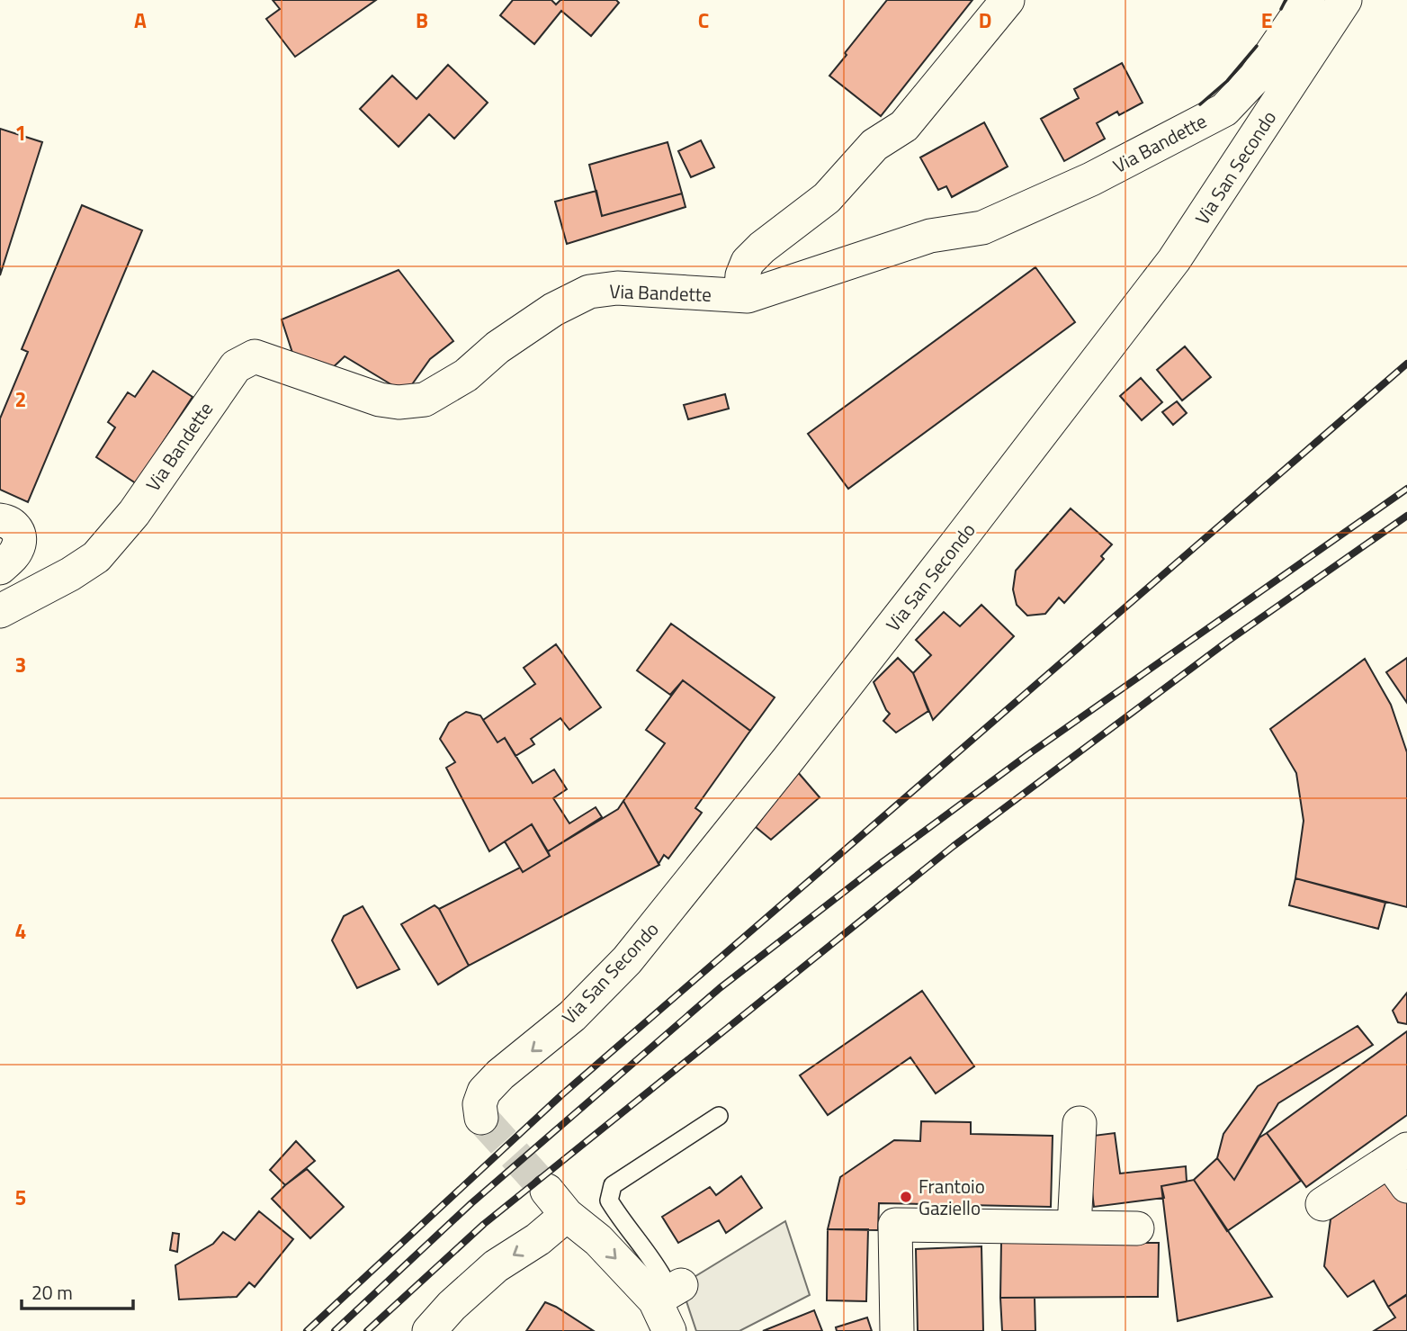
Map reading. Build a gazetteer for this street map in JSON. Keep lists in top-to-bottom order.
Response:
{
  "streets": {
    "street": ["Via Bandette", "Via San Secondo"]
  },
  "one_way": ["Via San Secondo"],
  "places": ["Frantoio Gaziello"],
  "scale_bar": "20 m",
  "grid": {
    "columns": [
      "A",
      "B",
      "C",
      "D",
      "E"
    ],
    "rows": [
      "1",
      "2",
      "3",
      "4",
      "5"
    ]
  }
}
